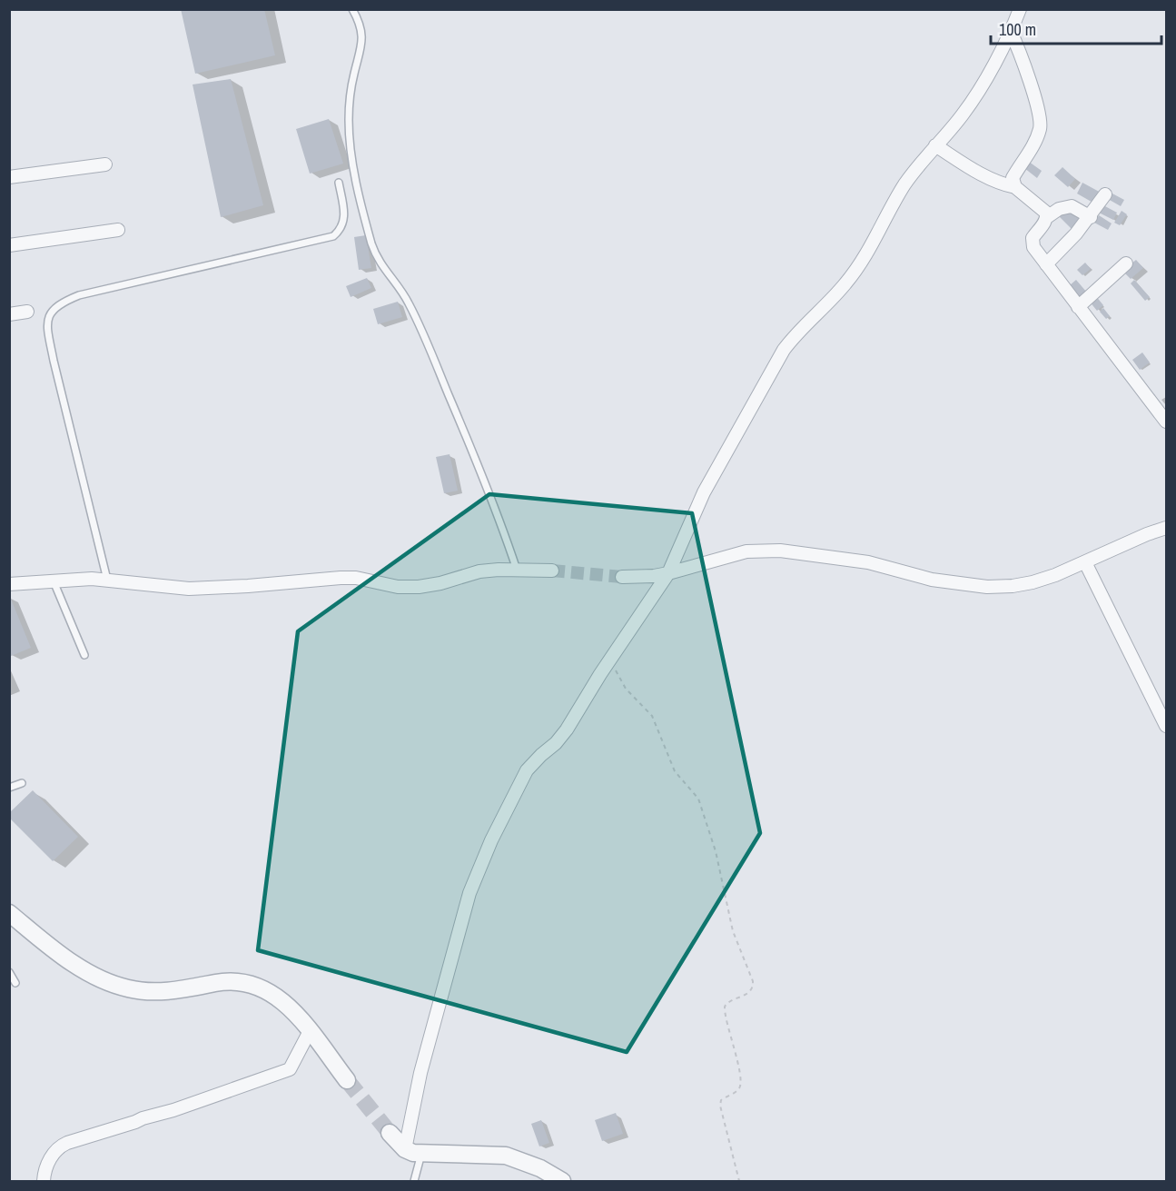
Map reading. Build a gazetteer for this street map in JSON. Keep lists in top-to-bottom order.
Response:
{
  "scale_bar": "100 m"
}
